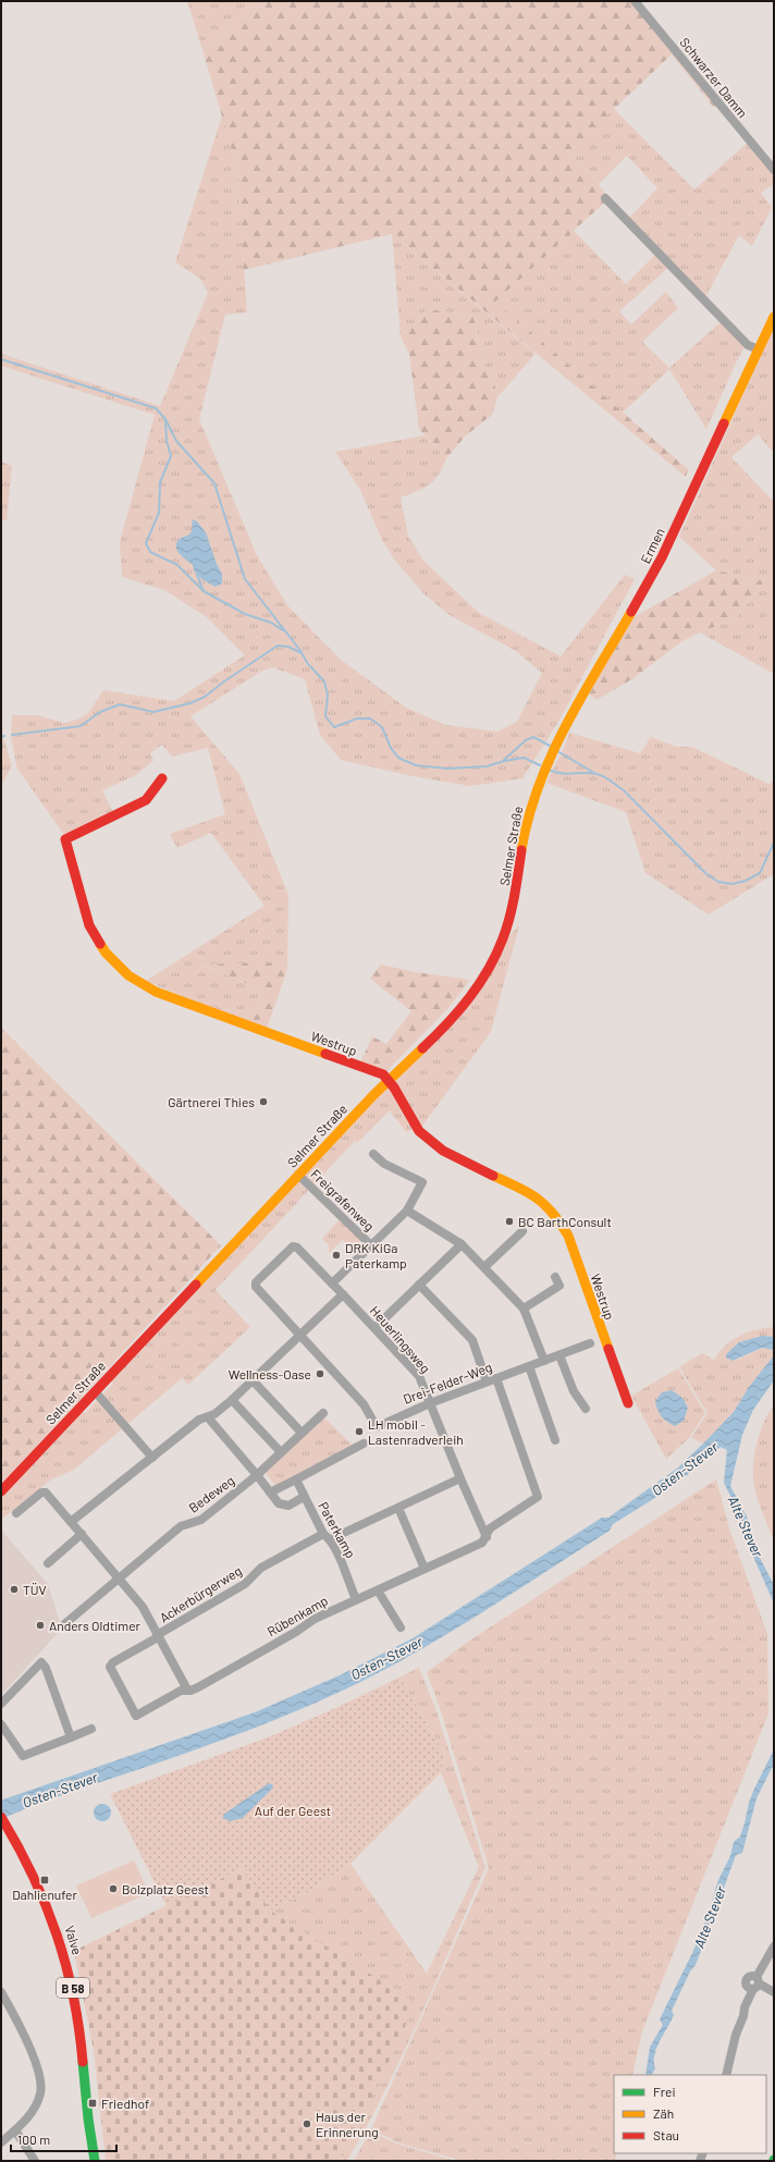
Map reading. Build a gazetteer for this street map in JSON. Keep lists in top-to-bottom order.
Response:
{
  "streets": {
    "main road": [
      "Ermen",
      "Selmer Straße",
      "Westrup",
      "Valve",
      "B 58"
    ],
    "street": [
      "Schwarzer Damm",
      "Freigrafenweg",
      "Heuerlingsweg",
      "Drei-Felder-Weg",
      "Bedeweg",
      "Paterkamp",
      "Ackerbürgerweg",
      "Rübenkamp"
    ]
  },
  "crossings": [
    ["Ermen", "Selmer Straße"],
    ["Selmer Straße", "Westrup"],
    ["Selmer Straße", "Freigrafenweg"],
    ["Heuerlingsweg", "Drei-Felder-Weg"],
    ["Heuerlingsweg", "Rübenkamp"],
    ["Drei-Felder-Weg", "Rübenkamp"],
    ["Bedeweg", "Paterkamp"],
    ["Paterkamp", "Ackerbürgerweg"],
    ["Paterkamp", "Rübenkamp"],
    ["Ackerbürgerweg", "Rübenkamp"]
  ],
  "water": ["Osten-Stever", "Alte Stever"],
  "parks": ["Auf der Geest"],
  "places": {
    "other": [
      "Gärtnerei Thies",
      "BC BarthConsult",
      "DRK KiGa Paterkamp",
      "Wellness-Oase",
      "LH mobil - Lastenradverleih",
      "TÜV",
      "Anders Oldtimer",
      "Bolzplatz Geest",
      "Haus der Erinnerung"
    ],
    "transit": ["Dahlienufer", "Friedhof"]
  },
  "legend": ["Frei", "Zäh", "Stau"],
  "scale_bar": "100 m"
}
